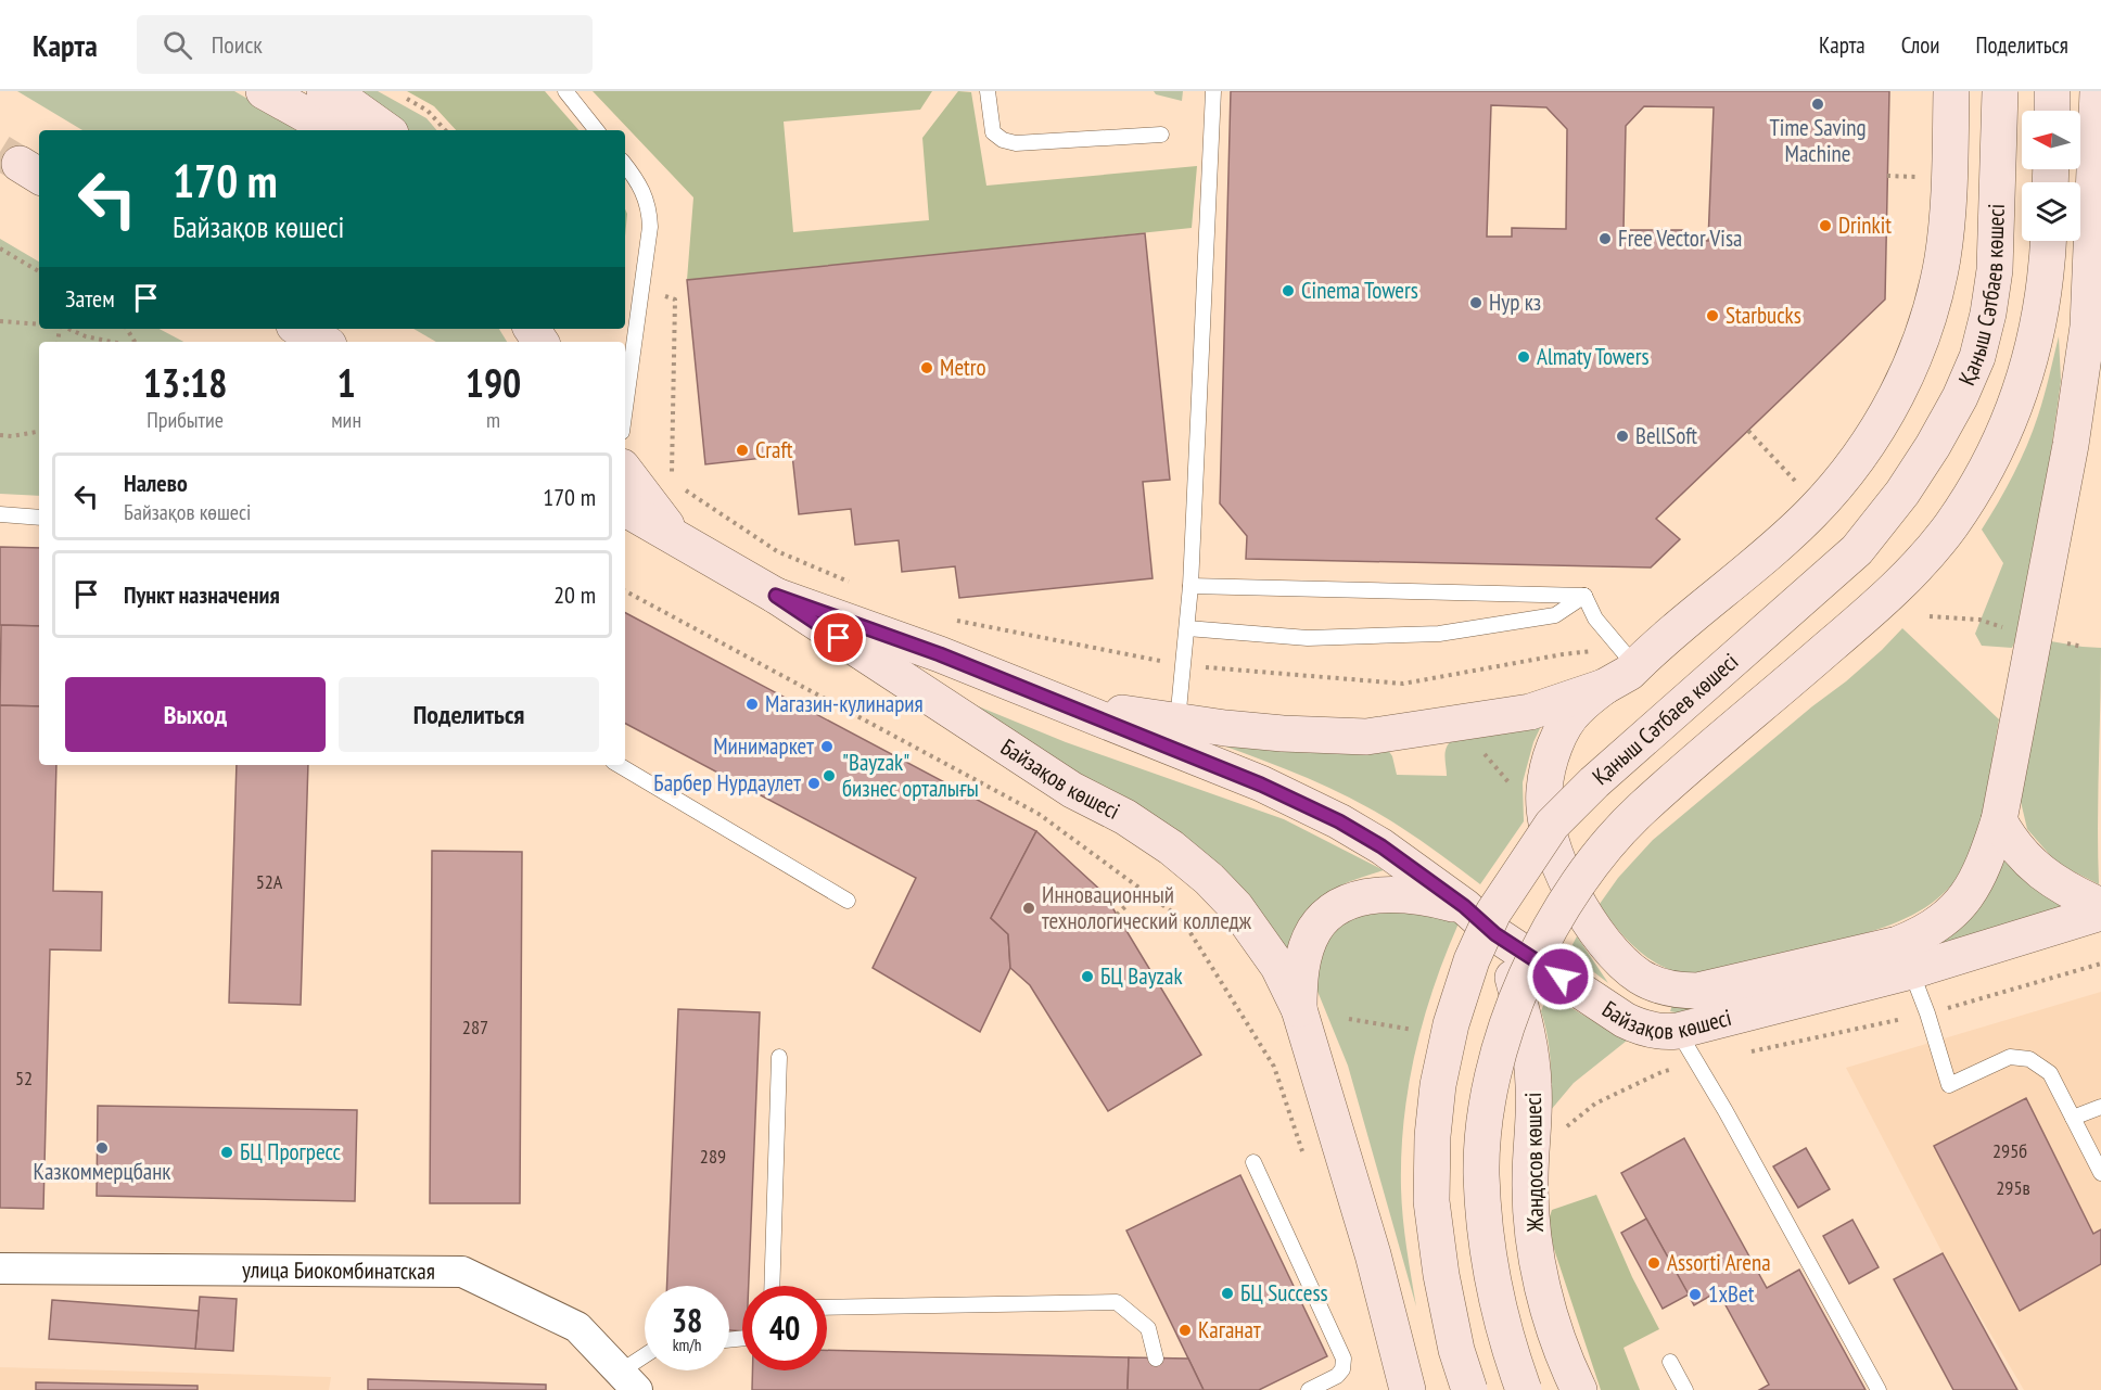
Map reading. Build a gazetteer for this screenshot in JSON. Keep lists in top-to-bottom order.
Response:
{
  "streets": {
    "main road": ["Қаныш Сәтбаев көшесі", "Байзақов көшесі", "Жандосов көшесі"],
    "street": ["улица Биокомбинатская"]
  },
  "crossings": [
    ["Байзақов көшесі", "Жандосов көшесі"]
  ],
  "places": [
    "Time Saving Machine",
    "Drinkit",
    "Free Vector Visa",
    "Cinema Towers",
    "Нур кз",
    "Starbucks",
    "Almaty Towers",
    "Metro",
    "BellSoft",
    "Craft",
    "Магазин-кулинария",
    "Минимаркет",
    "\"Bayzak\" бизнес орталығы",
    "Барбер Нурдаулет",
    "Инновационный технологический колледж",
    "БЦ Bayzak",
    "Казкоммерцбанк",
    "БЦ Прогресс",
    "Assorti Arena",
    "БЦ Success",
    "1xBet",
    "Каганат"
  ],
  "house_numbers": [
    "52А",
    "287",
    "52",
    "295б",
    "289",
    "295в"
  ],
  "north": "left",
  "page": {
    "header": "Карта",
    "search": "Поиск",
    "nav": ["Карта", "Слои", "Поделиться"],
    "turn": ["170 m", "Байзақов көшесі"],
    "then": "Затем",
    "eta": [
      "13:18",
      "Прибытие",
      "1",
      "мин",
      "190",
      "m"
    ],
    "list": [
      {
        "name": "Налево",
        "note": "Байзақов көшесі",
        "value": "170 m"
      },
      {
        "name": "Пункт назначения",
        "value": "20 m"
      }
    ],
    "buttons": ["Выход", "Поделиться"],
    "speed": "38 km/h",
    "limit": "40"
  }
}
